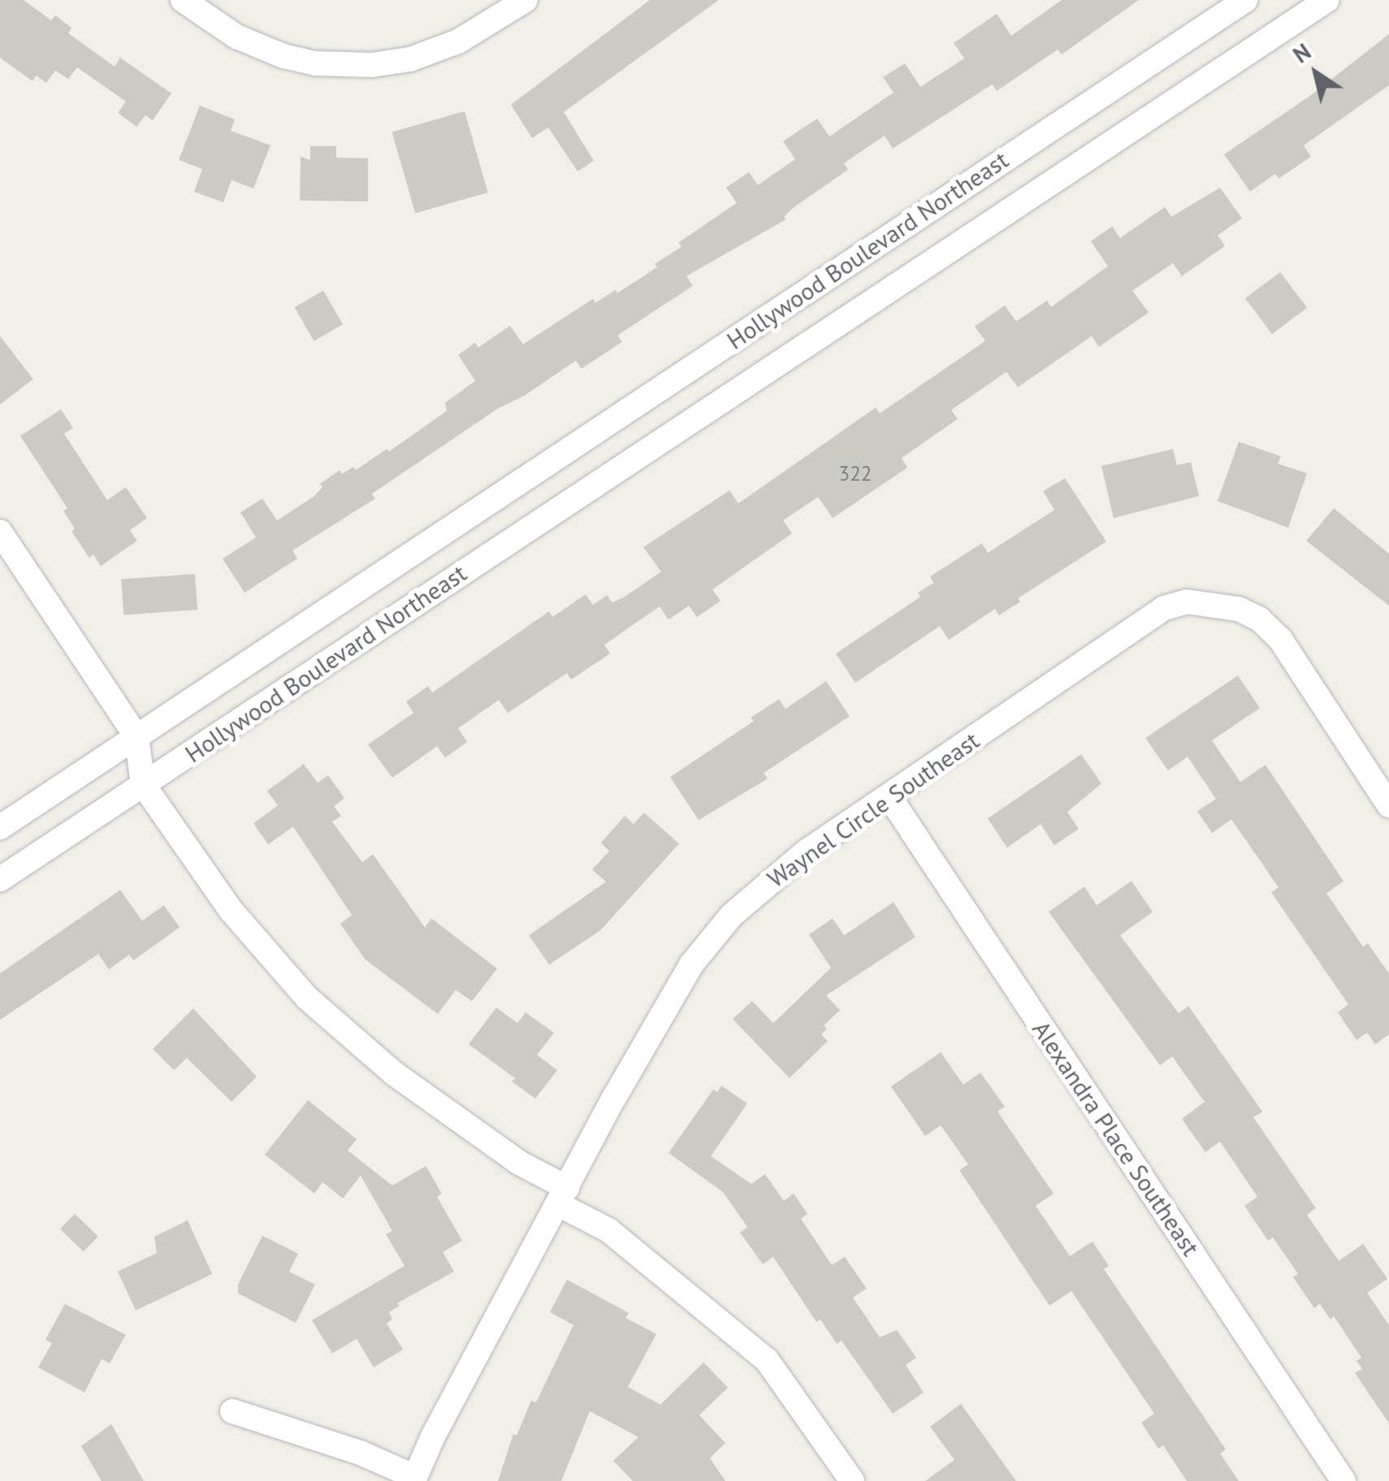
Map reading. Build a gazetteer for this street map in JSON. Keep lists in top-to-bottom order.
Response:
{
  "streets": {
    "street": ["Hollywood Boulevard Northeast", "Waynel Circle Southeast", "Alexandra Place Southeast"]
  },
  "crossings": [
    ["Waynel Circle Southeast", "Alexandra Place Southeast"]
  ],
  "house_numbers": ["322"],
  "north": "top left"
}
